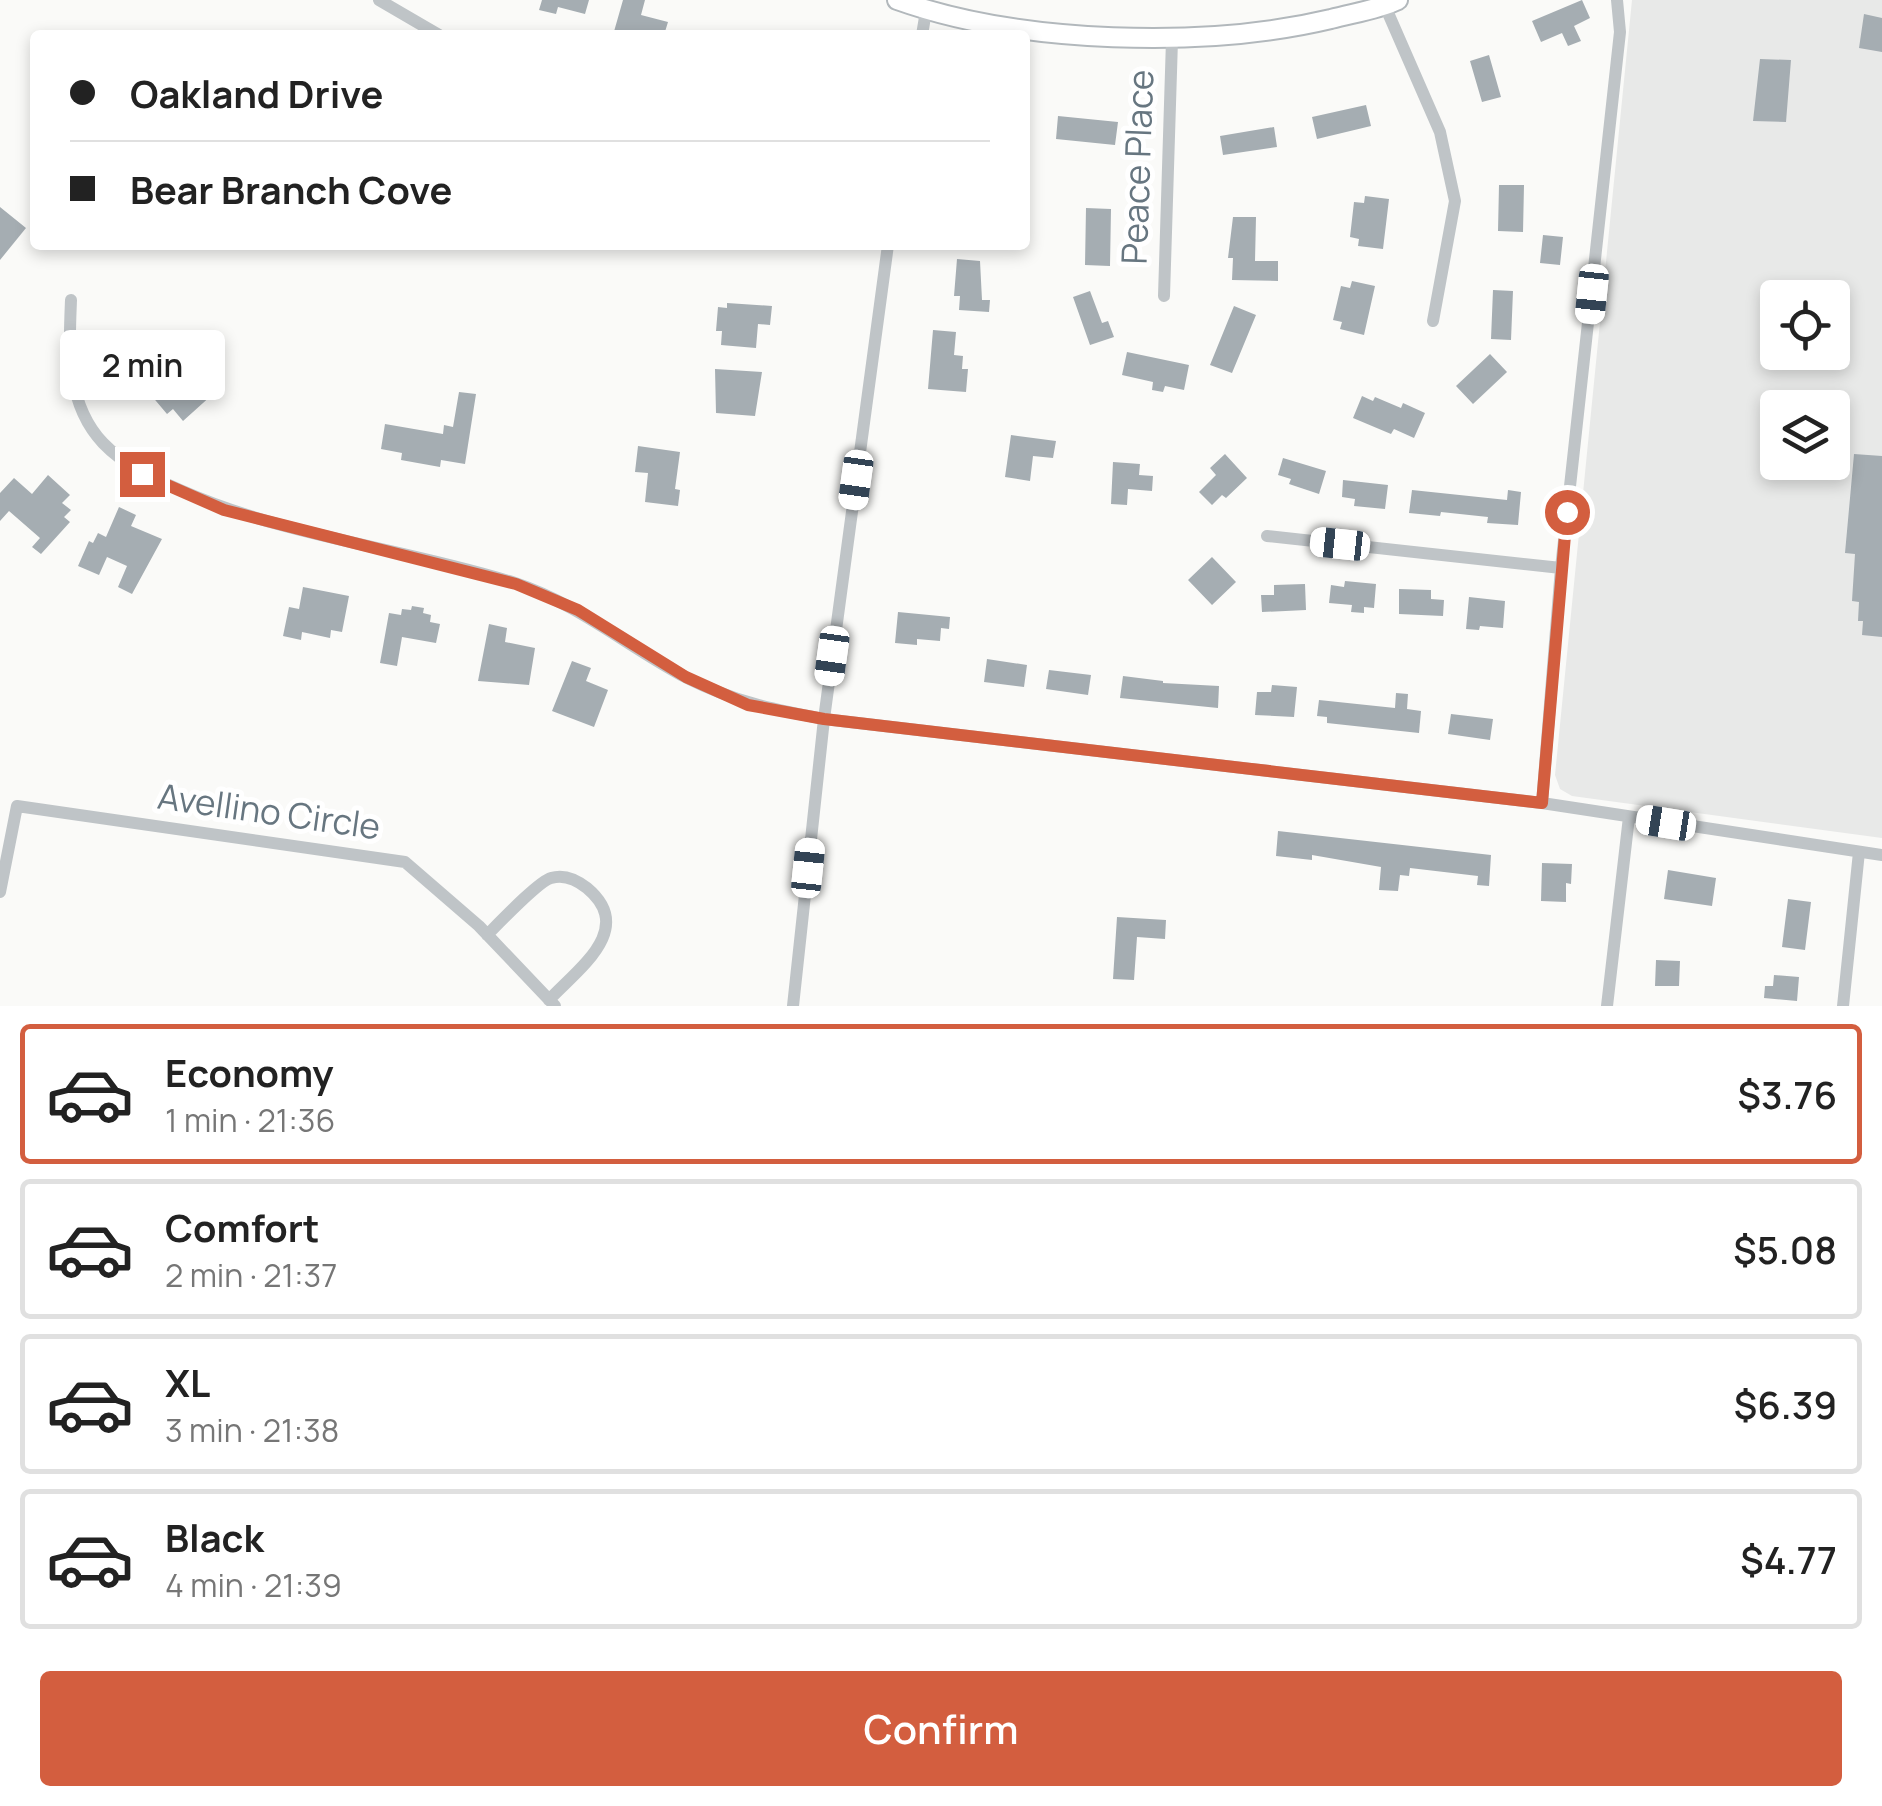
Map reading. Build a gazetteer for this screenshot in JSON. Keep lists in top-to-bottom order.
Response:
{
  "streets": {
    "street": ["Peace Place", "Avellino Circle"]
  },
  "page": {
    "banner": ["Oakland Drive", "Bear Branch Cove"],
    "bubble": "2 min",
    "list": [
      {
        "name": "Economy",
        "note": "1 min · 21:36",
        "value": "$3.76"
      },
      {
        "name": "Comfort",
        "note": "2 min · 21:37",
        "value": "$5.08"
      },
      {
        "name": "XL",
        "note": "3 min · 21:38",
        "value": "$6.39"
      },
      {
        "name": "Black",
        "note": "4 min · 21:39",
        "value": "$4.77"
      }
    ],
    "buttons": "Confirm"
  }
}
